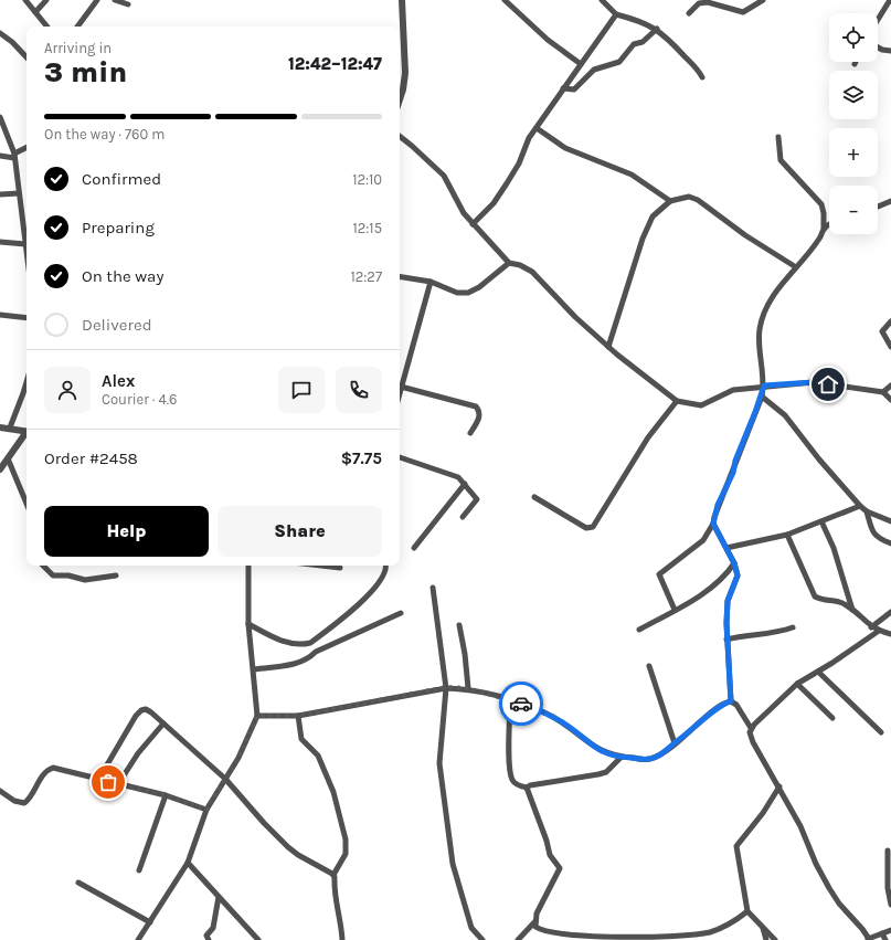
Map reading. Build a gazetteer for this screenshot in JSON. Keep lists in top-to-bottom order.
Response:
{
  "page": {
    "map_buttons": ["+", "−"],
    "heading": ["3 min", "Arriving in", "12:42–12:47"],
    "panel": [
      "Alex",
      "Courier · 4.6",
      "Order #2458",
      "$7.75"
    ],
    "bar": "On the way · 760 m",
    "list": [
      ["Confirmed", "12:10"],
      ["Preparing", "12:15"],
      ["On the way", "12:27"],
      "Delivered"
    ],
    "buttons": ["Help", "Share"]
  }
}
